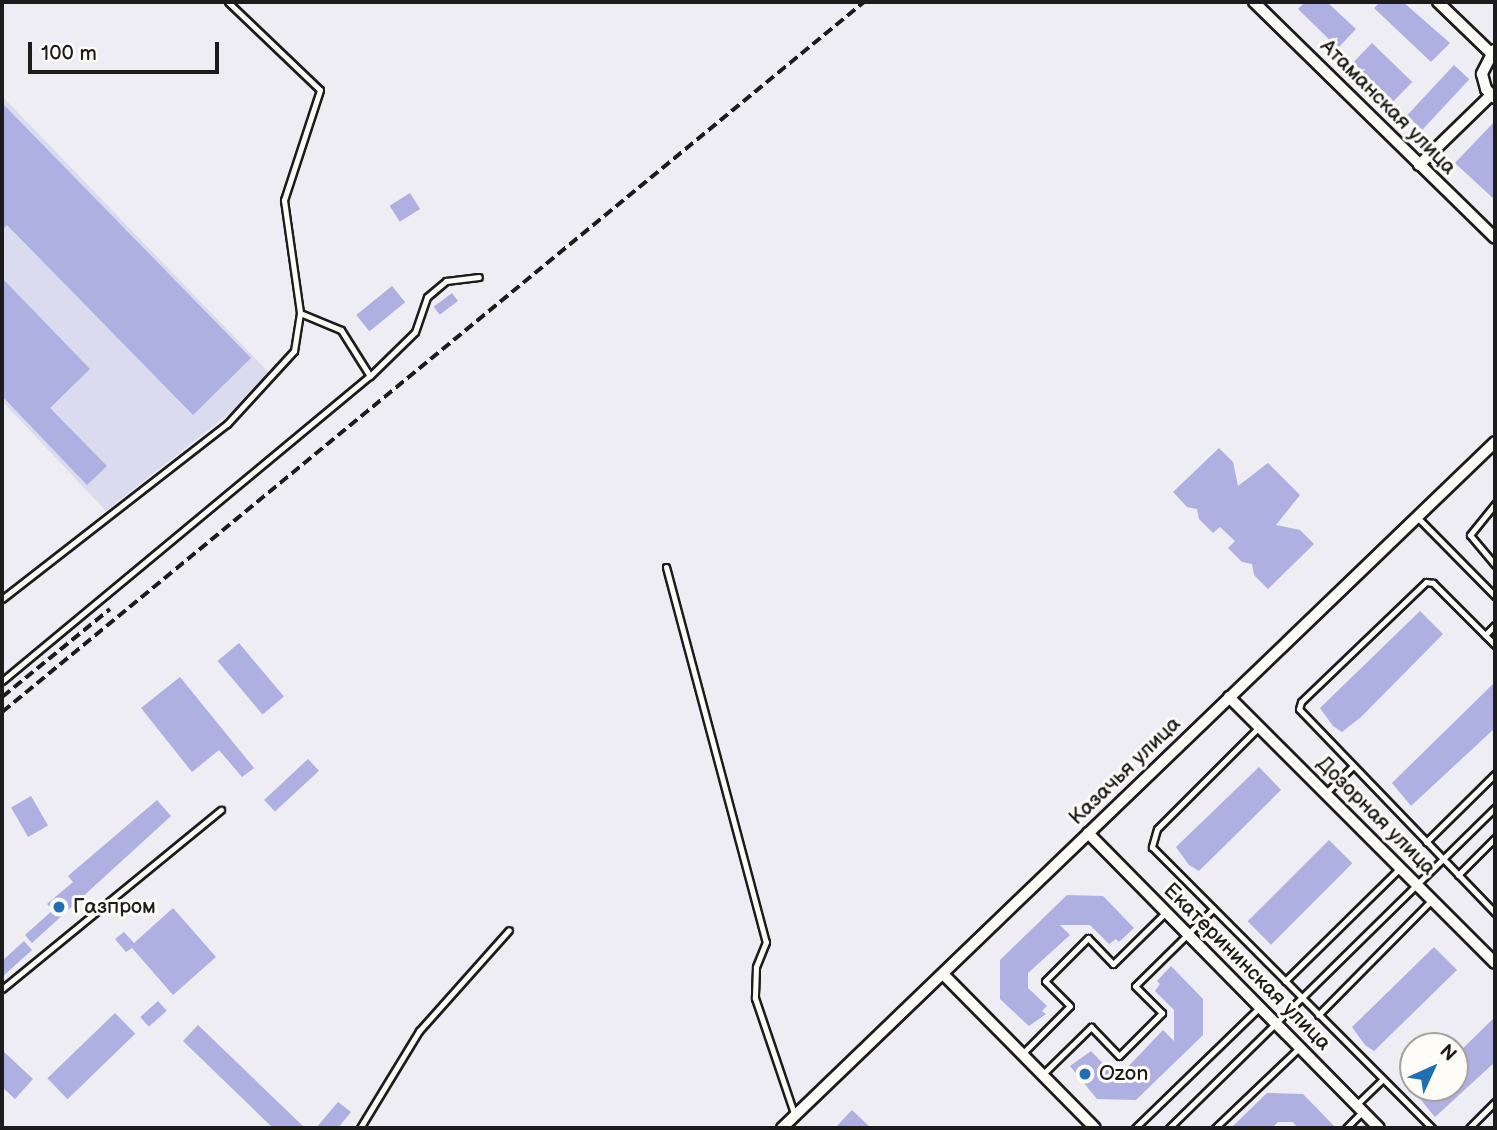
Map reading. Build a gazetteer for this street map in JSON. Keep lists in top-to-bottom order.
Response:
{
  "streets": {
    "street": [
      "Атаманская улица",
      "Казачья улица",
      "Дозорная улица",
      "Екатерининская улица"
    ]
  },
  "crossings": [
    ["Казачья улица", "Дозорная улица"],
    ["Казачья улица", "Екатерининская улица"]
  ],
  "places": ["Газпром", "Ozon"],
  "scale_bar": "100 m",
  "north": "top right"
}
